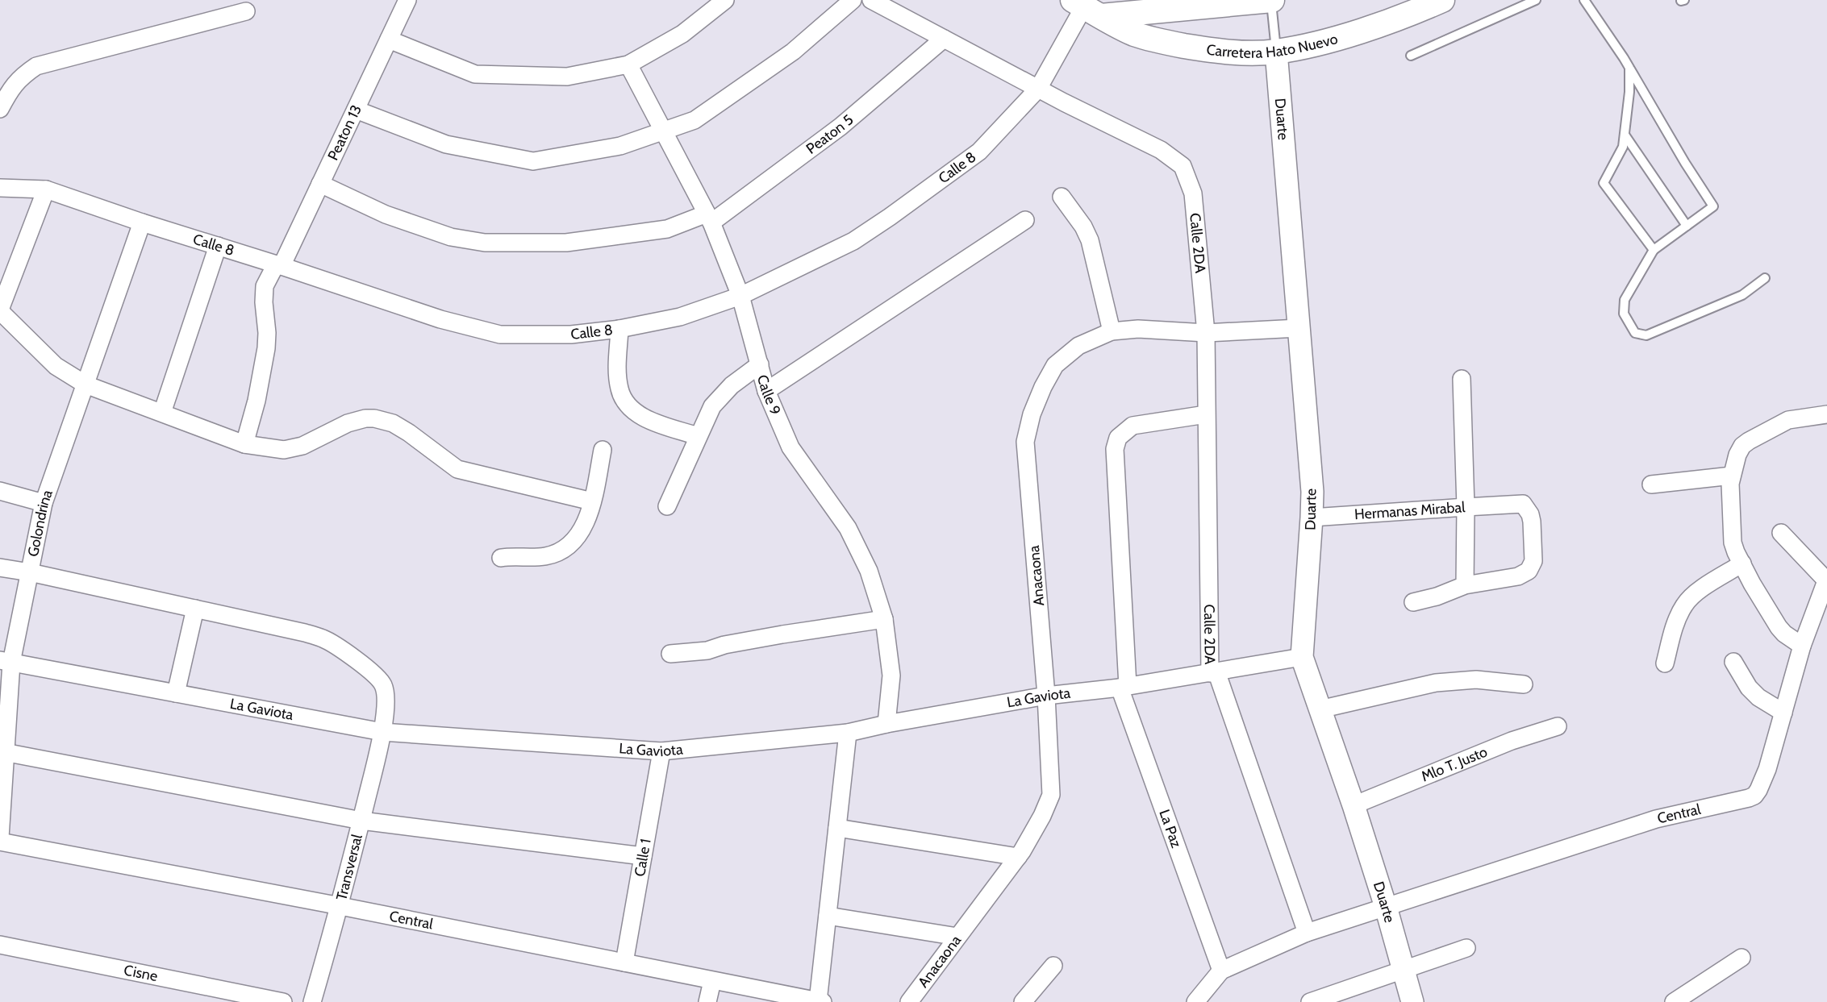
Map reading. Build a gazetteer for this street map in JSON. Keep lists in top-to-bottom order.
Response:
{
  "streets": {
    "main road": ["Carretera Hato Nuevo"],
    "street": [
      "Duarte",
      "Peaton 13",
      "Peaton 5",
      "Calle 8",
      "Calle 2DA",
      "Calle 9",
      "Hermanas Mirabal",
      "Golondrina",
      "Anacaona",
      "La Gaviota",
      "Mlo T. Justo",
      "Central",
      "La Paz",
      "Calle 1",
      "Transversal",
      "Cisne"
    ]
  },
  "crossings": [
    ["Carretera Hato Nuevo", "Duarte"],
    ["Carretera Hato Nuevo", "Calle 8"],
    ["Duarte", "Hermanas Mirabal"],
    ["Duarte", "Anacaona"],
    ["Duarte", "La Gaviota"],
    ["Duarte", "Mlo T. Justo"],
    ["Duarte", "Central"],
    ["Peaton 13", "Peaton 5"],
    ["Peaton 13", "Calle 8"],
    ["Peaton 5", "Calle 2DA"],
    ["Peaton 5", "Calle 9"],
    ["Calle 8", "Calle 2DA"],
    ["Calle 8", "Calle 9"],
    ["Calle 8", "Golondrina"],
    ["Calle 2DA", "Anacaona"],
    ["Calle 2DA", "La Gaviota"],
    ["Calle 2DA", "La Paz"],
    ["Calle 9", "La Gaviota"],
    ["Golondrina", "La Gaviota"],
    ["Anacaona", "La Gaviota"],
    ["La Gaviota", "La Paz"],
    ["La Gaviota", "Calle 1"],
    ["La Gaviota", "Transversal"],
    ["Central", "Calle 1"],
    ["Central", "Transversal"]
  ]
}
